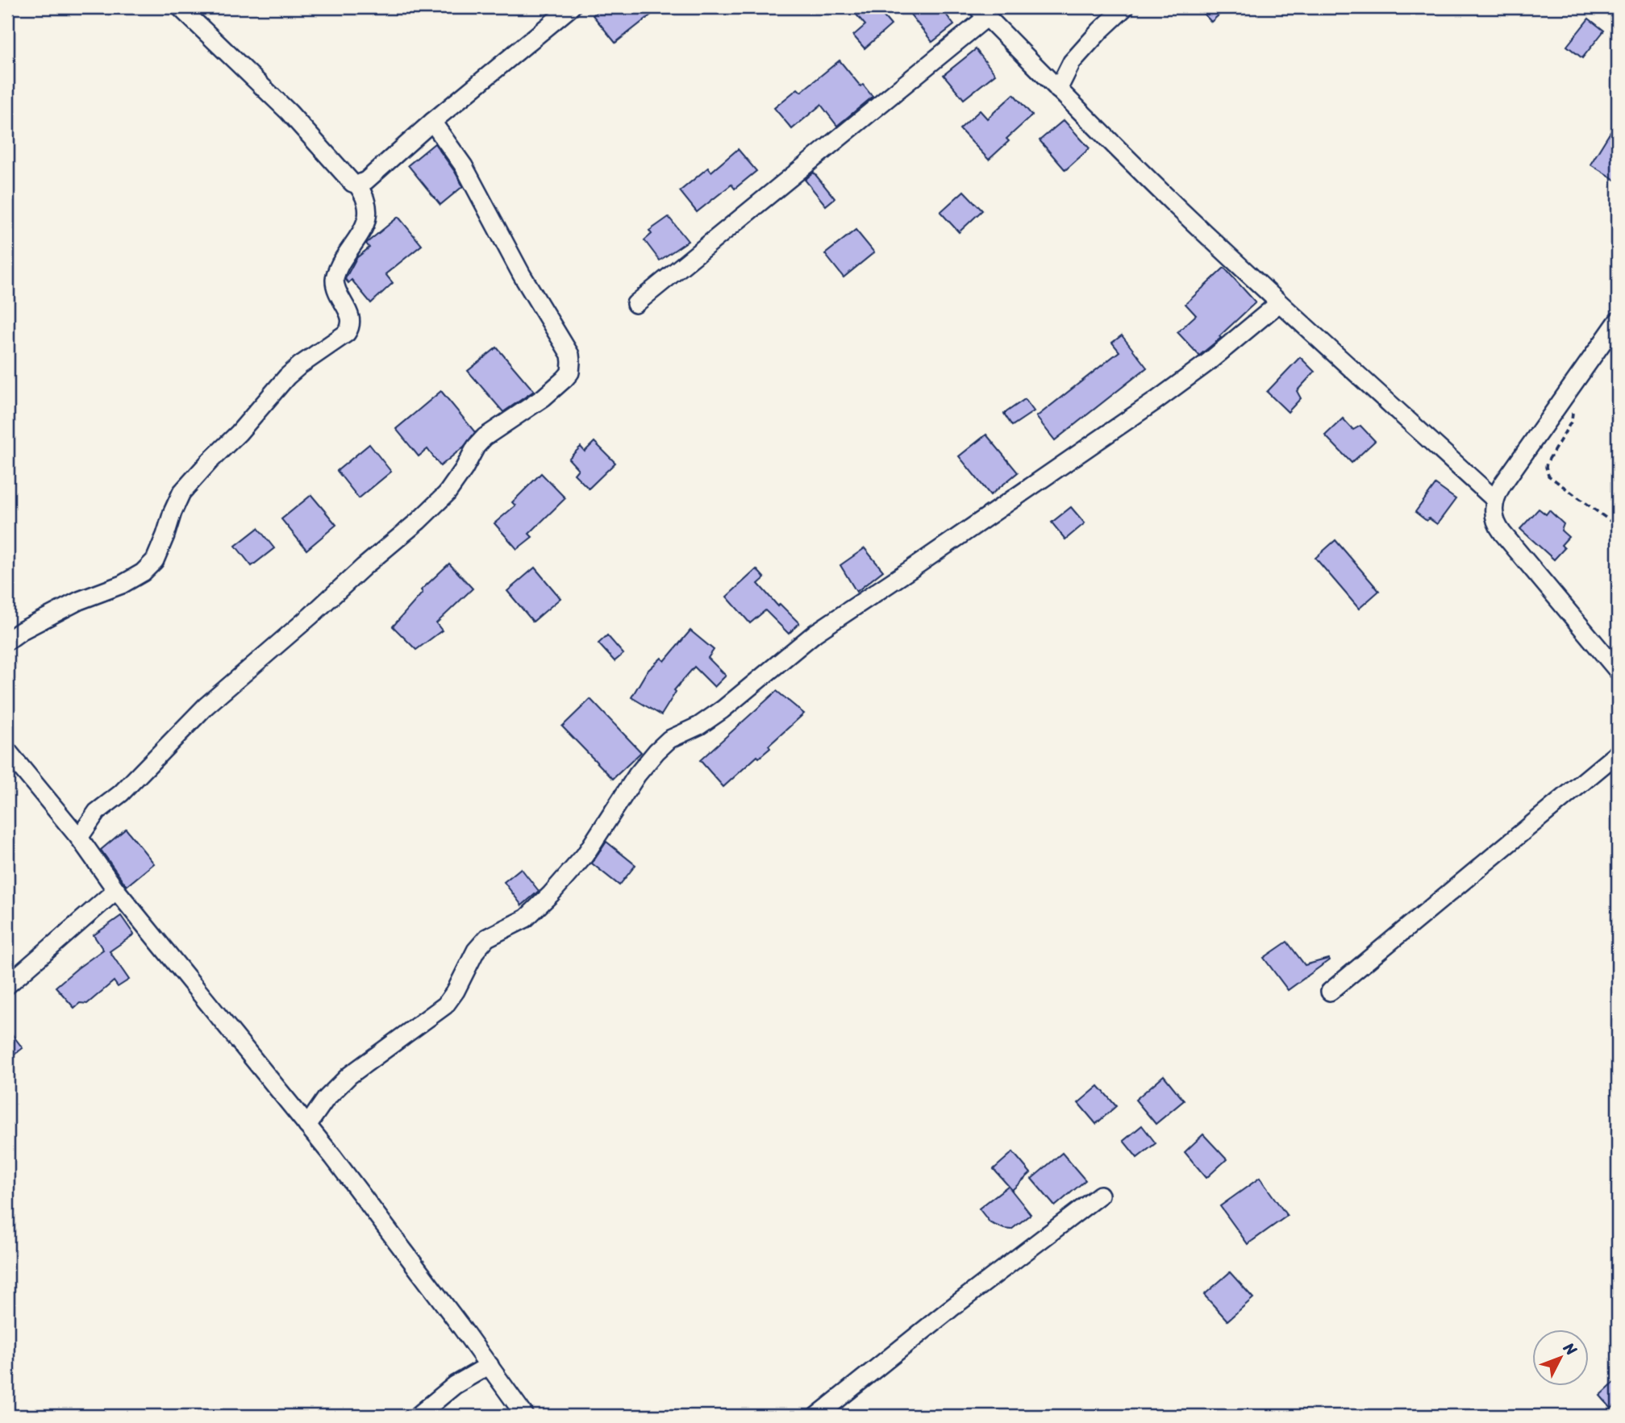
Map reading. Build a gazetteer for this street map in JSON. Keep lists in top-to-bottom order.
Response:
{
  "north": "top right"
}
